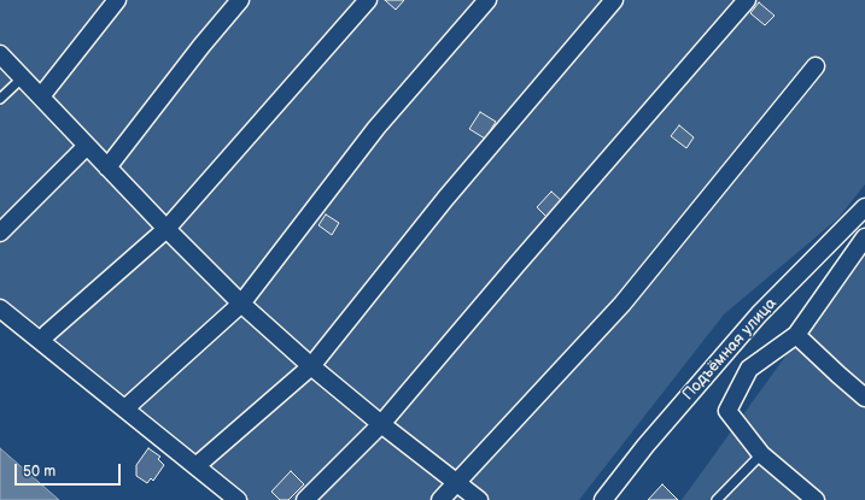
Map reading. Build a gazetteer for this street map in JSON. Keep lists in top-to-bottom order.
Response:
{
  "streets": {
    "street": ["Подъёмная улица"]
  },
  "scale_bar": "50 m"
}
